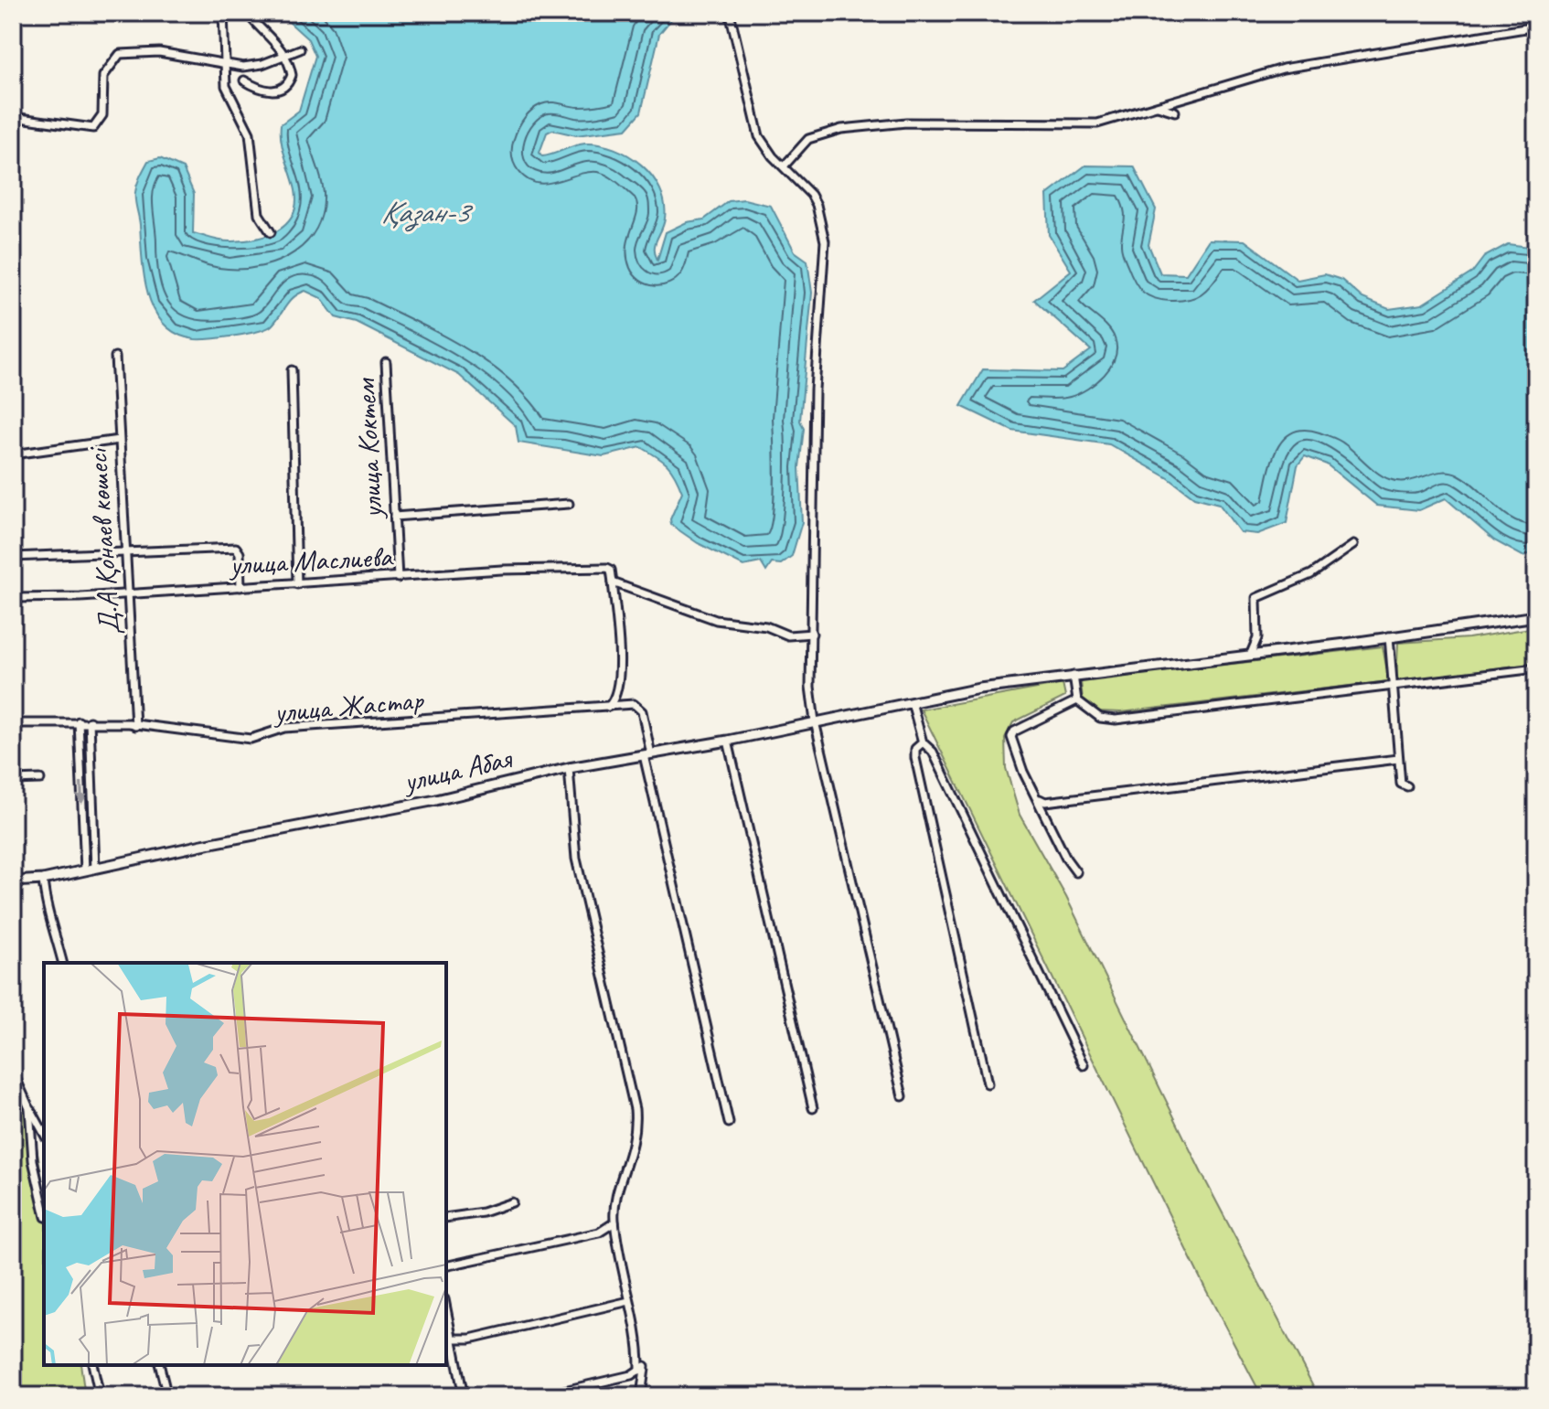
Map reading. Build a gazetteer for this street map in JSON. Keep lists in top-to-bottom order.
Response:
{
  "streets": {
    "main road": ["улица Абая"],
    "street": [
      "улица Коктем",
      "Д.А Қонаев көшесі",
      "улица Маслиева",
      "улица Жастар"
    ]
  },
  "crossings": [
    ["улица Коктем", "улица Маслиева"],
    ["Д.А Қонаев көшесі", "улица Маслиева"],
    ["Д.А Қонаев көшесі", "улица Жастар"],
    ["улица Жастар", "улица Абая"]
  ],
  "water": ["Қазан-3"]
}
